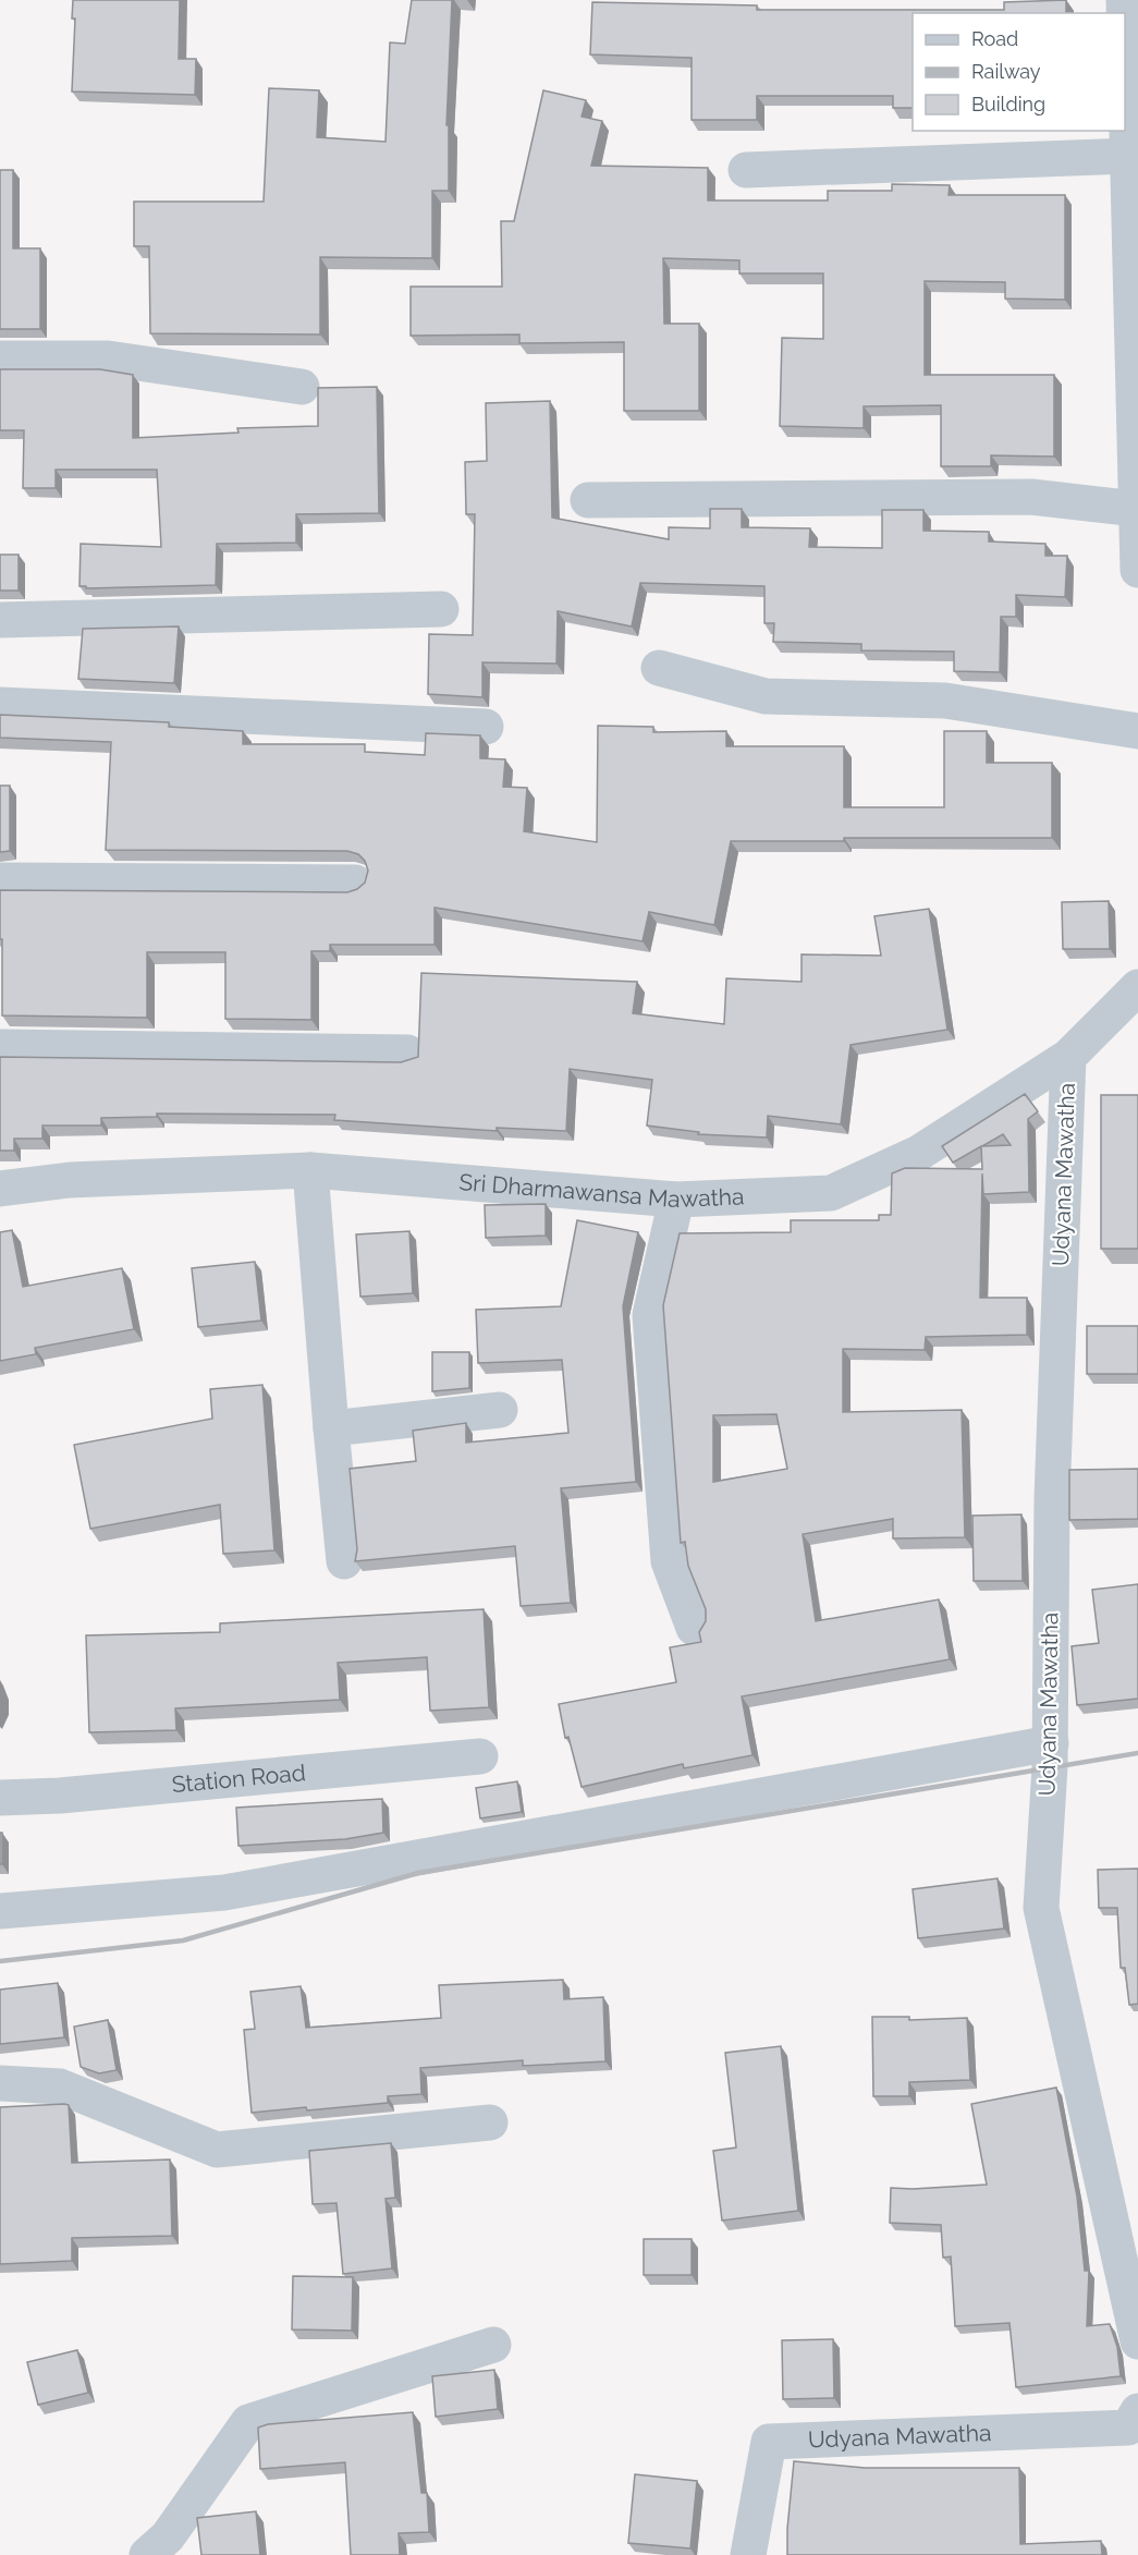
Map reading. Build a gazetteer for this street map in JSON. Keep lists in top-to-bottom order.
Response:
{
  "streets": {
    "street": ["Udyana Mawatha", "Sri Dharmawansa Mawatha", "Station Road"]
  },
  "crossings": [
    ["Udyana Mawatha", "Sri Dharmawansa Mawatha"]
  ],
  "legend": ["Road", "Railway", "Building"]
}
